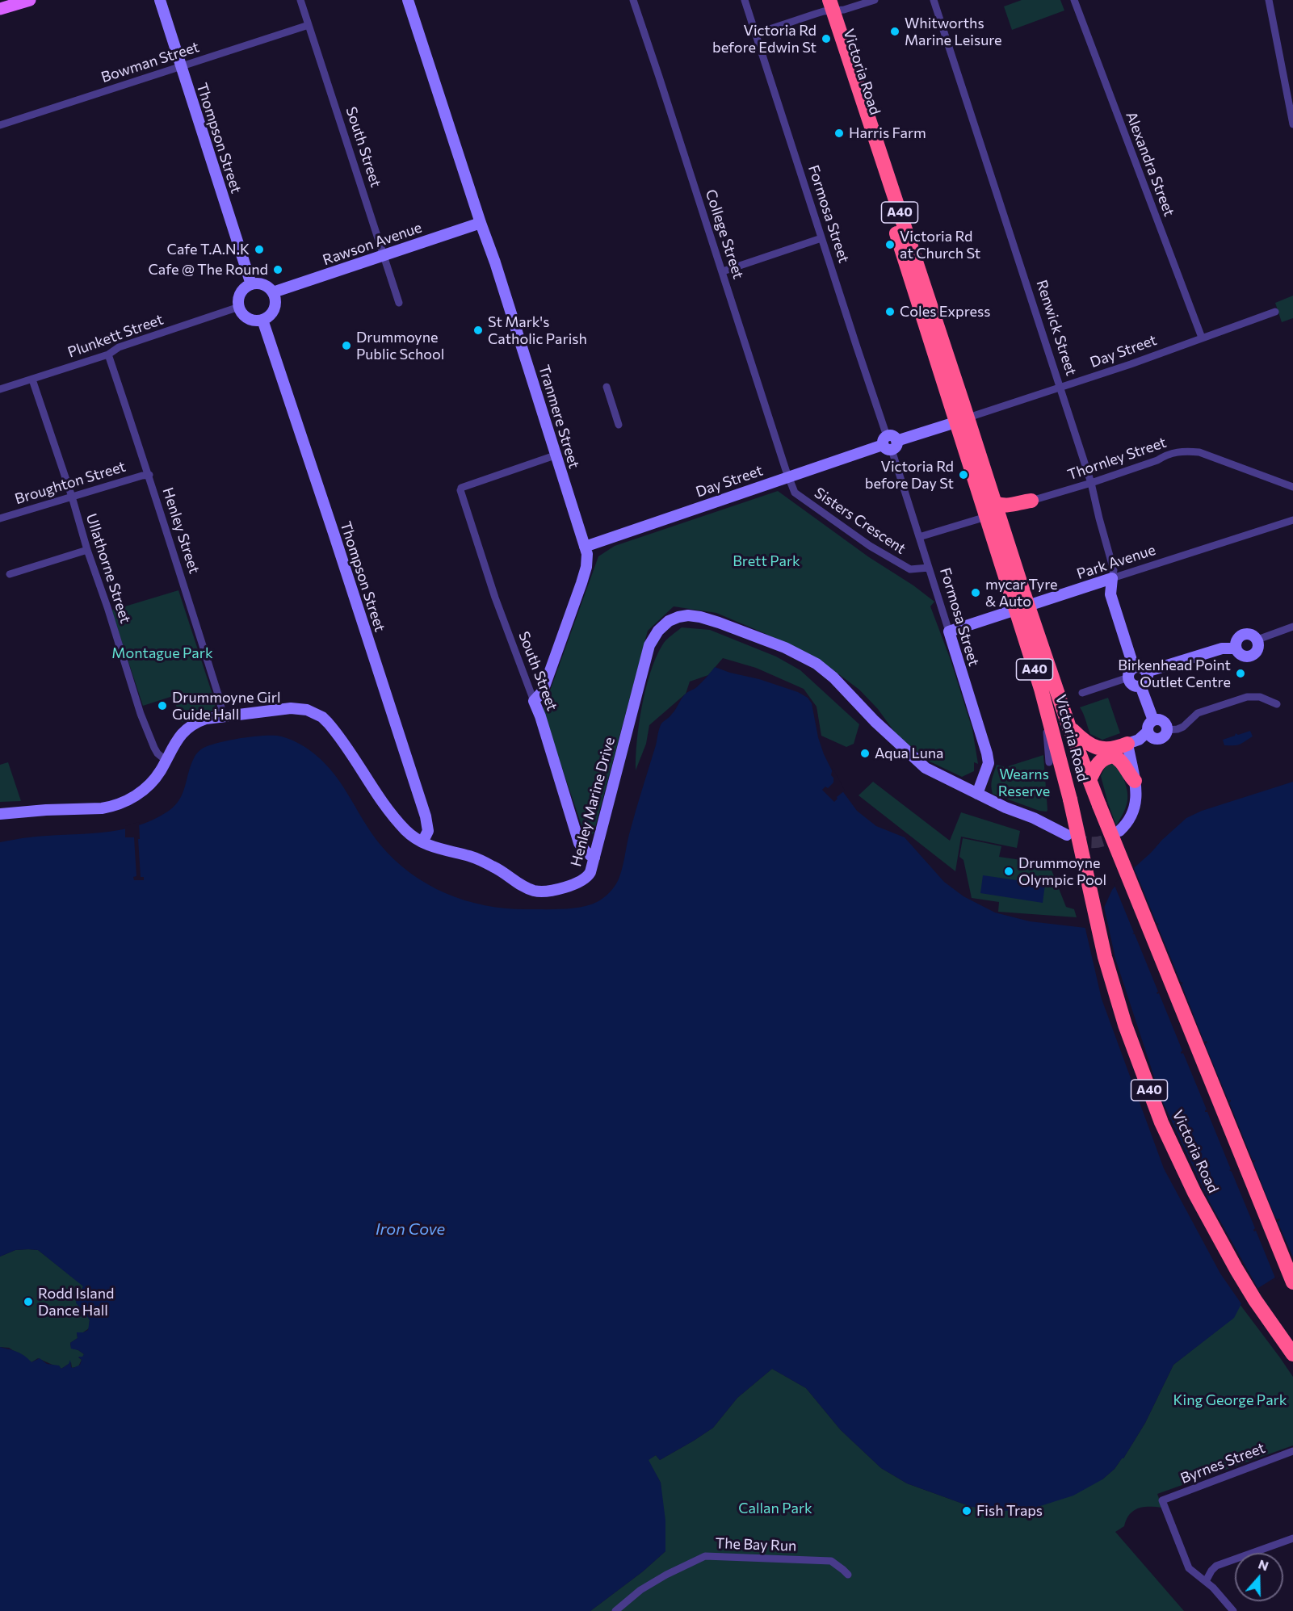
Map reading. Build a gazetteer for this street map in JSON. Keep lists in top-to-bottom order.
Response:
{
  "streets": {
    "highway": ["Victoria Road", "A40"],
    "street": [
      "Bowman Street",
      "Thompson Street",
      "South Street",
      "Alexandra Street",
      "Formosa Street",
      "College Street",
      "Rawson Avenue",
      "Renwick Street",
      "Plunkett Street",
      "Day Street",
      "Tranmere Street",
      "Thornley Street",
      "Broughton Street",
      "Sisters Crescent",
      "Henley Street",
      "Park Avenue",
      "Ullathorne Street",
      "Henley Marine Drive",
      "Byrnes Street",
      "The Bay Run"
    ]
  },
  "crossings": [
    ["Bowman Street", "Thompson Street"],
    ["Bowman Street", "South Street"],
    ["Victoria Road", "Day Street"],
    ["Victoria Road", "Park Avenue"],
    ["Thompson Street", "Rawson Avenue"],
    ["Thompson Street", "Plunkett Street"],
    ["Thompson Street", "Henley Marine Drive"],
    ["South Street", "Rawson Avenue"],
    ["South Street", "Tranmere Street"],
    ["South Street", "Henley Marine Drive"],
    ["Alexandra Street", "Day Street"],
    ["Formosa Street", "Day Street"],
    ["Formosa Street", "Sisters Crescent"],
    ["Formosa Street", "Park Avenue"],
    ["Formosa Street", "Henley Marine Drive"],
    ["College Street", "Day Street"],
    ["College Street", "Sisters Crescent"],
    ["Rawson Avenue", "Plunkett Street"],
    ["Rawson Avenue", "Tranmere Street"],
    ["Renwick Street", "Day Street"],
    ["Renwick Street", "Thornley Street"],
    ["Renwick Street", "Park Avenue"],
    ["Plunkett Street", "Henley Street"],
    ["Plunkett Street", "Ullathorne Street"],
    ["Day Street", "Tranmere Street"],
    ["Day Street", "Sisters Crescent"],
    ["Broughton Street", "Henley Street"],
    ["Broughton Street", "Ullathorne Street"],
    ["Henley Street", "Henley Marine Drive"],
    ["Ullathorne Street", "Henley Marine Drive"]
  ],
  "water": ["Iron Cove"],
  "parks": [
    "Brett Park",
    "Montague Park",
    "Wearns Reserve",
    "King George Park",
    "Callan Park"
  ],
  "places": [
    "Whitworths Marine Leisure",
    "Victoria Rd before Edwin St",
    "Harris Farm",
    "Victoria Rd at Church St",
    "Cafe T.A.N.K",
    "Cafe @ The Round",
    "Coles Express",
    "St Mark's Catholic Parish",
    "Drummoyne Public School",
    "Victoria Rd before Day St",
    "mycar Tyre & Auto",
    "Birkenhead Point Outlet Centre",
    "Drummoyne Girl Guide Hall",
    "Aqua Luna",
    "Drummoyne Olympic Pool",
    "Rodd Island Dance Hall",
    "Fish Traps"
  ],
  "north": "top"
}
